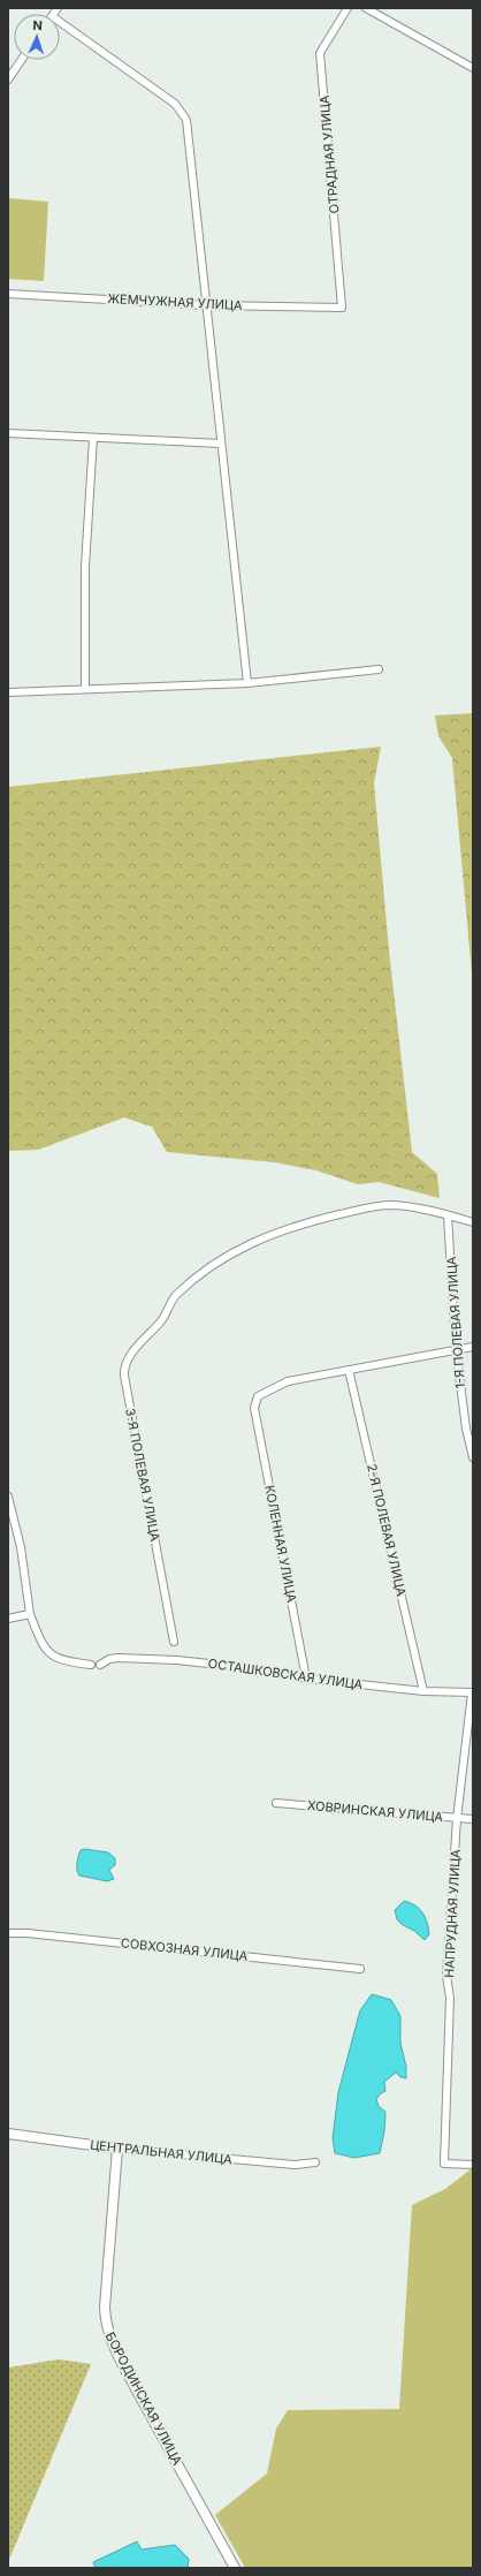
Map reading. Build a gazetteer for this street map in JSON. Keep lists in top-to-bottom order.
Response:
{
  "streets": {
    "street": [
      "ОТРАДНАЯ УЛИЦА",
      "ЖЕМЧУЖНАЯ УЛИЦА",
      "1-Я ПОЛЕВАЯ УЛИЦА",
      "3-Я ПОЛЕВАЯ УЛИЦА",
      "2-Я ПОЛЕВАЯ УЛИЦА",
      "КОЛЕННАЯ УЛИЦА",
      "ОСТАШКОВСКАЯ УЛИЦА",
      "ХОВРИНСКАЯ УЛИЦА",
      "НАПРУДНАЯ УЛИЦА",
      "СОВХОЗНАЯ УЛИЦА",
      "ЦЕНТРАЛЬНАЯ УЛИЦА",
      "БОРОДИНСКАЯ УЛИЦА"
    ]
  },
  "crossings": [
    ["ОТРАДНАЯ УЛИЦА", "ЖЕМЧУЖНАЯ УЛИЦА"],
    ["1-Я ПОЛЕВАЯ УЛИЦА", "3-Я ПОЛЕВАЯ УЛИЦА"],
    ["2-Я ПОЛЕВАЯ УЛИЦА", "КОЛЕННАЯ УЛИЦА"],
    ["2-Я ПОЛЕВАЯ УЛИЦА", "ОСТАШКОВСКАЯ УЛИЦА"],
    ["КОЛЕННАЯ УЛИЦА", "ОСТАШКОВСКАЯ УЛИЦА"],
    ["ОСТАШКОВСКАЯ УЛИЦА", "НАПРУДНАЯ УЛИЦА"],
    ["ХОВРИНСКАЯ УЛИЦА", "НАПРУДНАЯ УЛИЦА"],
    ["ЦЕНТРАЛЬНАЯ УЛИЦА", "БОРОДИНСКАЯ УЛИЦА"]
  ],
  "north": "top"
}
